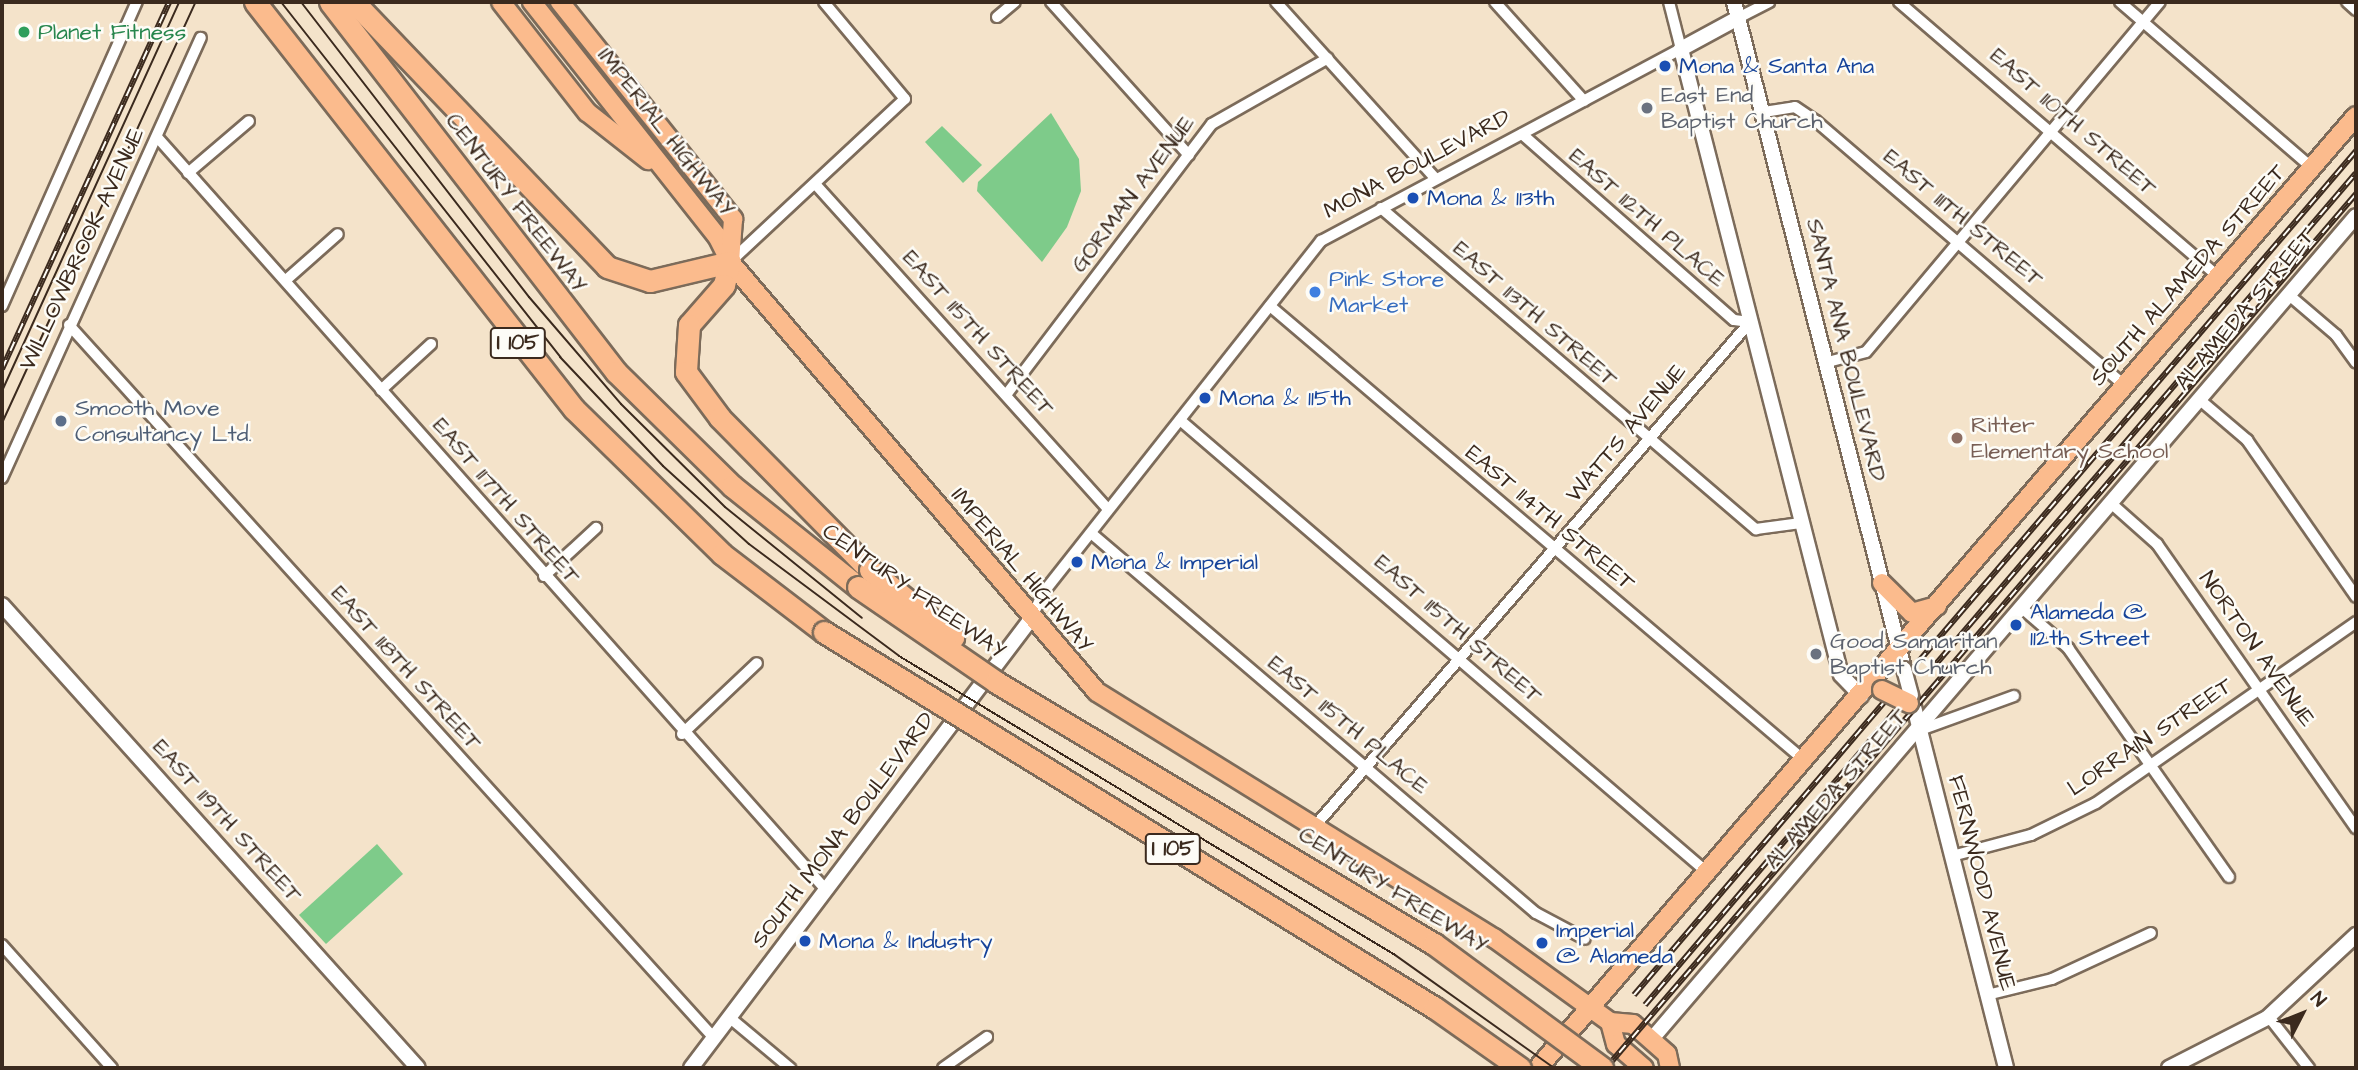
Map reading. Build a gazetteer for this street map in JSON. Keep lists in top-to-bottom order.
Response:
{
  "streets": {
    "highway": ["CENTURY FREEWAY", "I 105"],
    "main road": ["IMPERIAL HIGHWAY", "SOUTH ALAMEDA STREET"],
    "street": [
      "EAST 110TH STREET",
      "MONA BOULEVARD",
      "GORMAN AVENUE",
      "EAST 112TH PLACE",
      "EAST 111TH STREET",
      "WILLOWBROOK AVENUE",
      "ALAMEDA STREET",
      "EAST 113TH STREET",
      "EAST 115TH STREET",
      "SANTA ANA BOULEVARD",
      "WATTS AVENUE",
      "EAST 117TH STREET",
      "EAST 114TH STREET",
      "NORTON AVENUE",
      "EAST 118TH STREET",
      "EAST 115TH PLACE",
      "LORRAIN STREET",
      "EAST 119TH STREET",
      "SOUTH MONA BOULEVARD",
      "FERNWOOD AVENUE"
    ]
  },
  "crossings": [
    ["EAST 110TH STREET", "SOUTH ALAMEDA STREET"],
    ["IMPERIAL HIGHWAY", "MONA BOULEVARD"],
    ["IMPERIAL HIGHWAY", "SOUTH ALAMEDA STREET"],
    ["IMPERIAL HIGHWAY", "ALAMEDA STREET"],
    ["IMPERIAL HIGHWAY", "WATTS AVENUE"],
    ["IMPERIAL HIGHWAY", "SOUTH MONA BOULEVARD"],
    ["MONA BOULEVARD", "EAST 112TH PLACE"],
    ["MONA BOULEVARD", "EAST 113TH STREET"],
    ["MONA BOULEVARD", "EAST 115TH STREET"],
    ["MONA BOULEVARD", "SANTA ANA BOULEVARD"],
    ["MONA BOULEVARD", "EAST 114TH STREET"],
    ["MONA BOULEVARD", "EAST 115TH PLACE"],
    ["MONA BOULEVARD", "SOUTH MONA BOULEVARD"],
    ["GORMAN AVENUE", "EAST 115TH STREET"],
    ["EAST 112TH PLACE", "WATTS AVENUE"],
    ["EAST 111TH STREET", "SOUTH ALAMEDA STREET"],
    ["EAST 111TH STREET", "SANTA ANA BOULEVARD"],
    ["WILLOWBROOK AVENUE", "EAST 117TH STREET"],
    ["WILLOWBROOK AVENUE", "EAST 118TH STREET"],
    ["SOUTH ALAMEDA STREET", "EAST 115TH STREET"],
    ["SOUTH ALAMEDA STREET", "SANTA ANA BOULEVARD"],
    ["SOUTH ALAMEDA STREET", "EAST 114TH STREET"],
    ["ALAMEDA STREET", "NORTON AVENUE"],
    ["ALAMEDA STREET", "FERNWOOD AVENUE"],
    ["EAST 113TH STREET", "WATTS AVENUE"],
    ["EAST 115TH STREET", "WATTS AVENUE"],
    ["SANTA ANA BOULEVARD", "FERNWOOD AVENUE"],
    ["WATTS AVENUE", "EAST 114TH STREET"],
    ["WATTS AVENUE", "EAST 115TH PLACE"],
    ["EAST 117TH STREET", "SOUTH MONA BOULEVARD"],
    ["NORTON AVENUE", "LORRAIN STREET"],
    ["EAST 118TH STREET", "SOUTH MONA BOULEVARD"],
    ["LORRAIN STREET", "FERNWOOD AVENUE"]
  ],
  "places": [
    "Planet Fitness",
    "Mona & Santa Ana",
    "East End Baptist Church",
    "Mona & 113th",
    "Pink Store Market",
    "Mona & 115th",
    "Smooth Move Consultancy Ltd.",
    "Ritter Elementary School",
    "Mona & Imperial",
    "Alameda @ 112th Street",
    "Good Samaritan Baptist Church",
    "Mona & Industry",
    "Imperial @ Alameda"
  ],
  "north": "top right"
}
